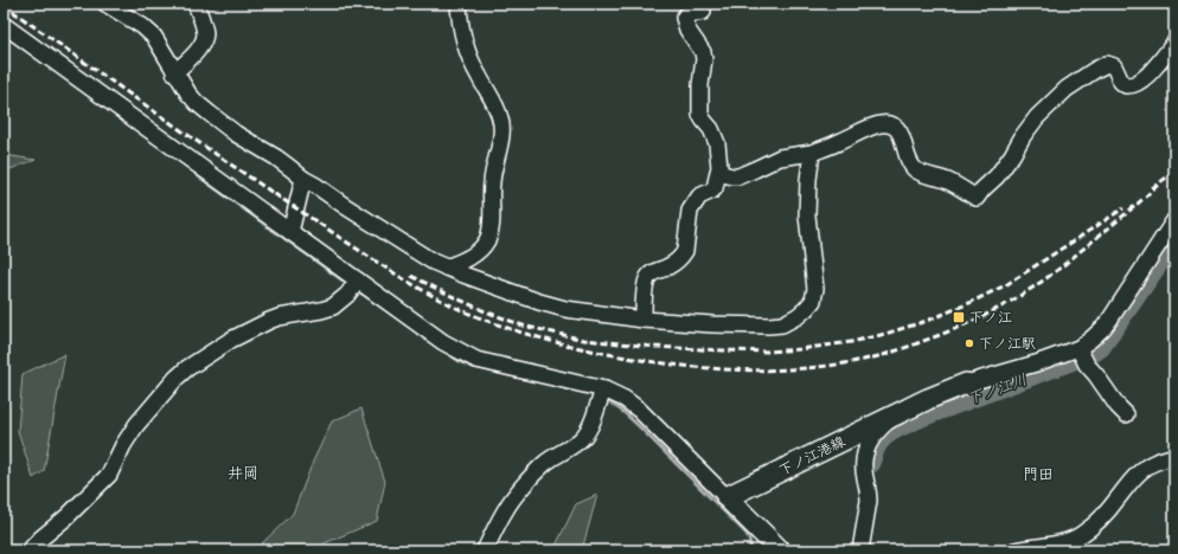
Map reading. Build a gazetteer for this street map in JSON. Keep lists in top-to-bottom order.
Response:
{
  "streets": {
    "main road": ["下ノ江港線"]
  },
  "districts": ["井岡", "門田"],
  "water": ["下ノ江川"],
  "places": {
    "transit": ["下ノ江"],
    "other": ["下ノ江駅"]
  }
}
